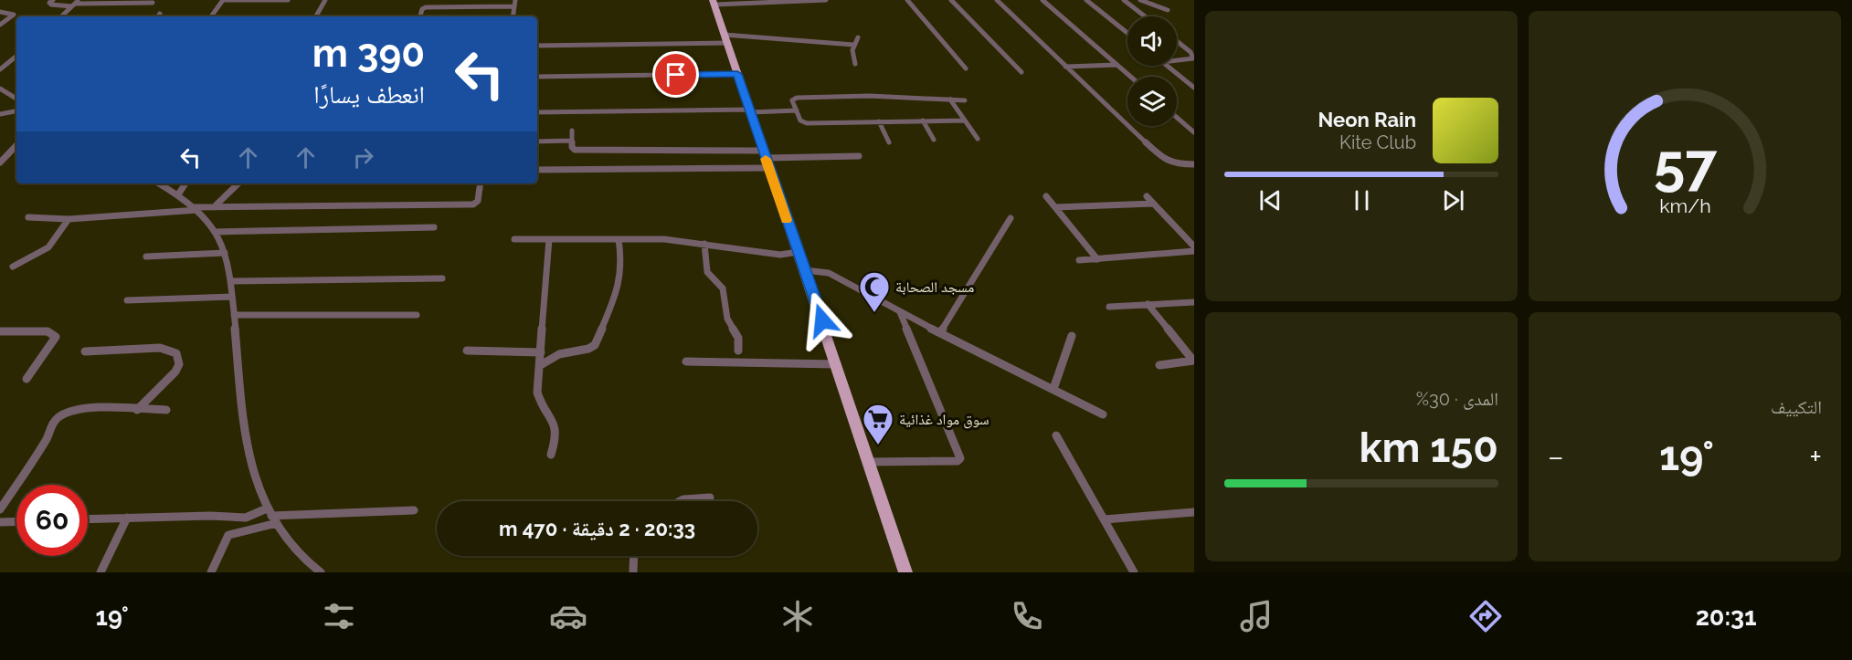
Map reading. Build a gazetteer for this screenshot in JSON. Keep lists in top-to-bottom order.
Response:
{
  "places": {
    "mosque": ["مسجد الصحابة"],
    "supermarket": ["سوق مواد غذائية"]
  },
  "page": {
    "turn": ["390 m", "انعطف يسارًا"],
    "song": ["Neon Rain", "Kite Club"],
    "tile": [
      "التكييف",
      ["المدى · 30%", "150 km"]
    ],
    "heat": ["−", "19°", "+"],
    "limit": "60",
    "trip": "20:33 · 2 دقيقة · 470 m",
    "tabs": ["20:31", "19°"],
    "gauge": ["57", "km/h"]
  }
}
